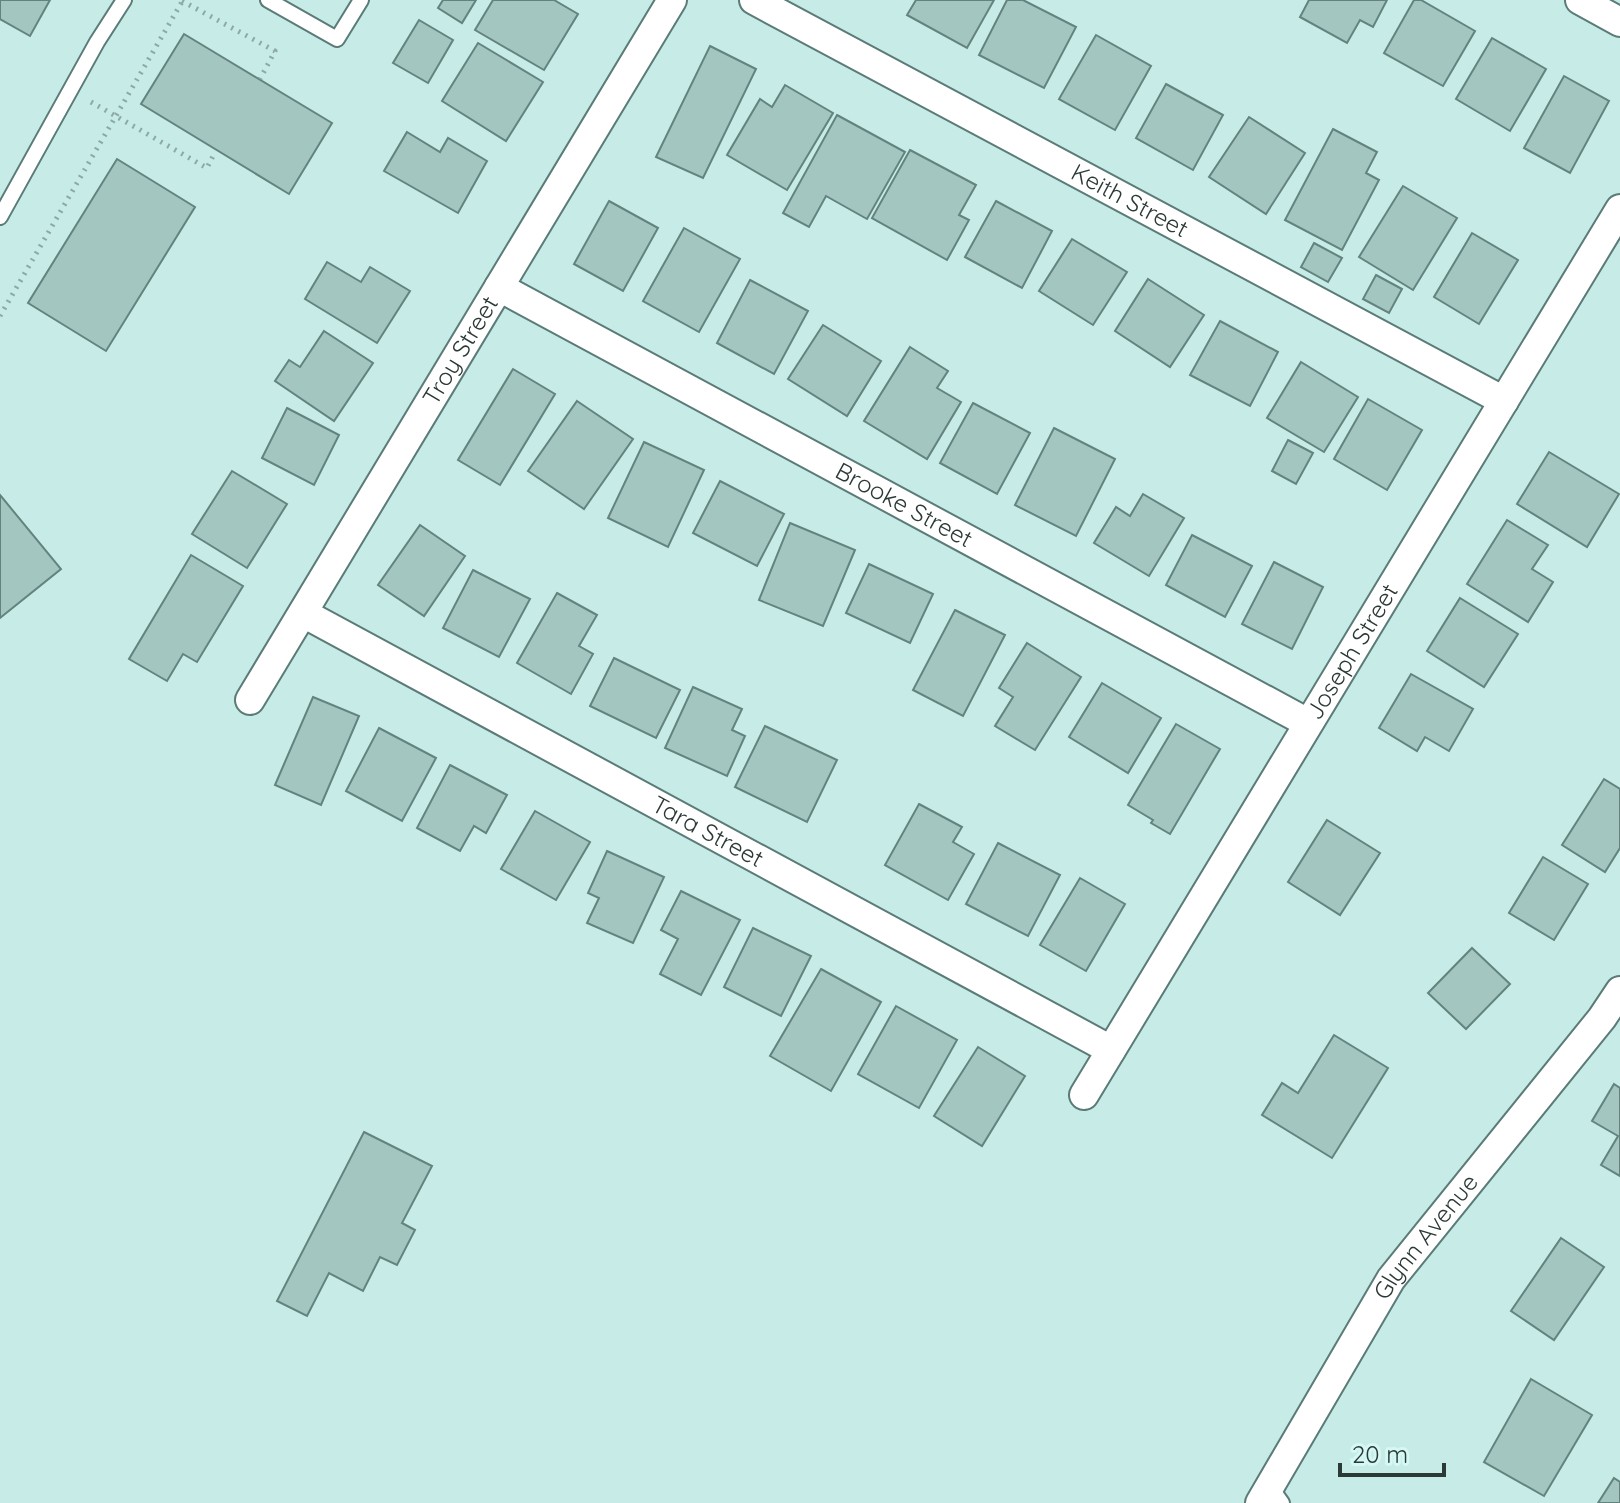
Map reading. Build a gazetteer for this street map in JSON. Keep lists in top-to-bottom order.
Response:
{
  "streets": {
    "street": [
      "Keith Street",
      "Troy Street",
      "Brooke Street",
      "Joseph Street",
      "Tara Street",
      "Glynn Avenue"
    ]
  },
  "crossings": [
    ["Keith Street", "Joseph Street"],
    ["Troy Street", "Brooke Street"],
    ["Troy Street", "Tara Street"],
    ["Brooke Street", "Joseph Street"],
    ["Joseph Street", "Tara Street"]
  ],
  "scale_bar": "20 m"
}
